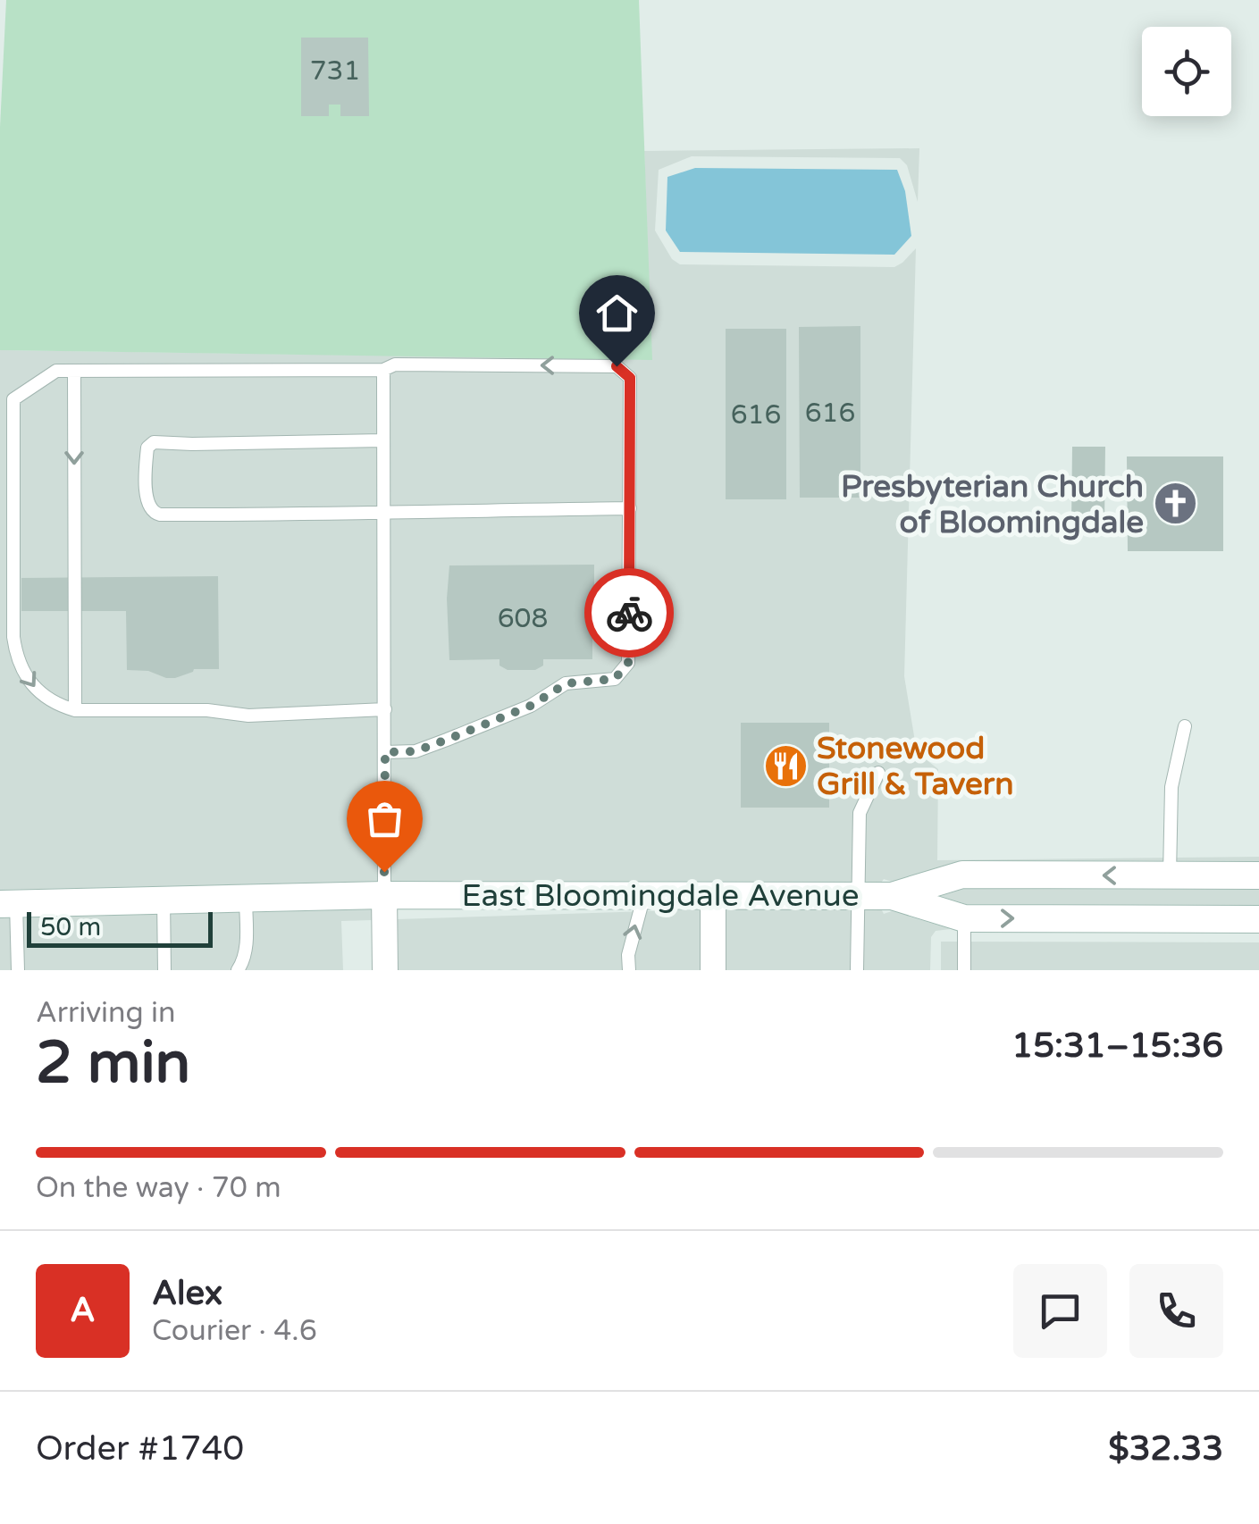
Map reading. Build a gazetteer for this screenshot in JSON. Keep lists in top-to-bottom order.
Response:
{
  "streets": {
    "main road": ["East Bloomingdale Avenue"]
  },
  "places": {
    "church": ["Presbyterian Church of Bloomingdale"],
    "restaurant": ["Stonewood Grill & Tavern"]
  },
  "house_numbers": [
    "731",
    "616",
    "616",
    "608"
  ],
  "scale_bar": "50 m",
  "page": {
    "scale": "50 m",
    "heading": ["2 min", "Arriving in", "15:31–15:36"],
    "panel": [
      "Alex",
      "Courier · 4.6",
      "Order #1740",
      "$32.33"
    ],
    "bar": "On the way · 70 m",
    "round": "A"
  }
}
